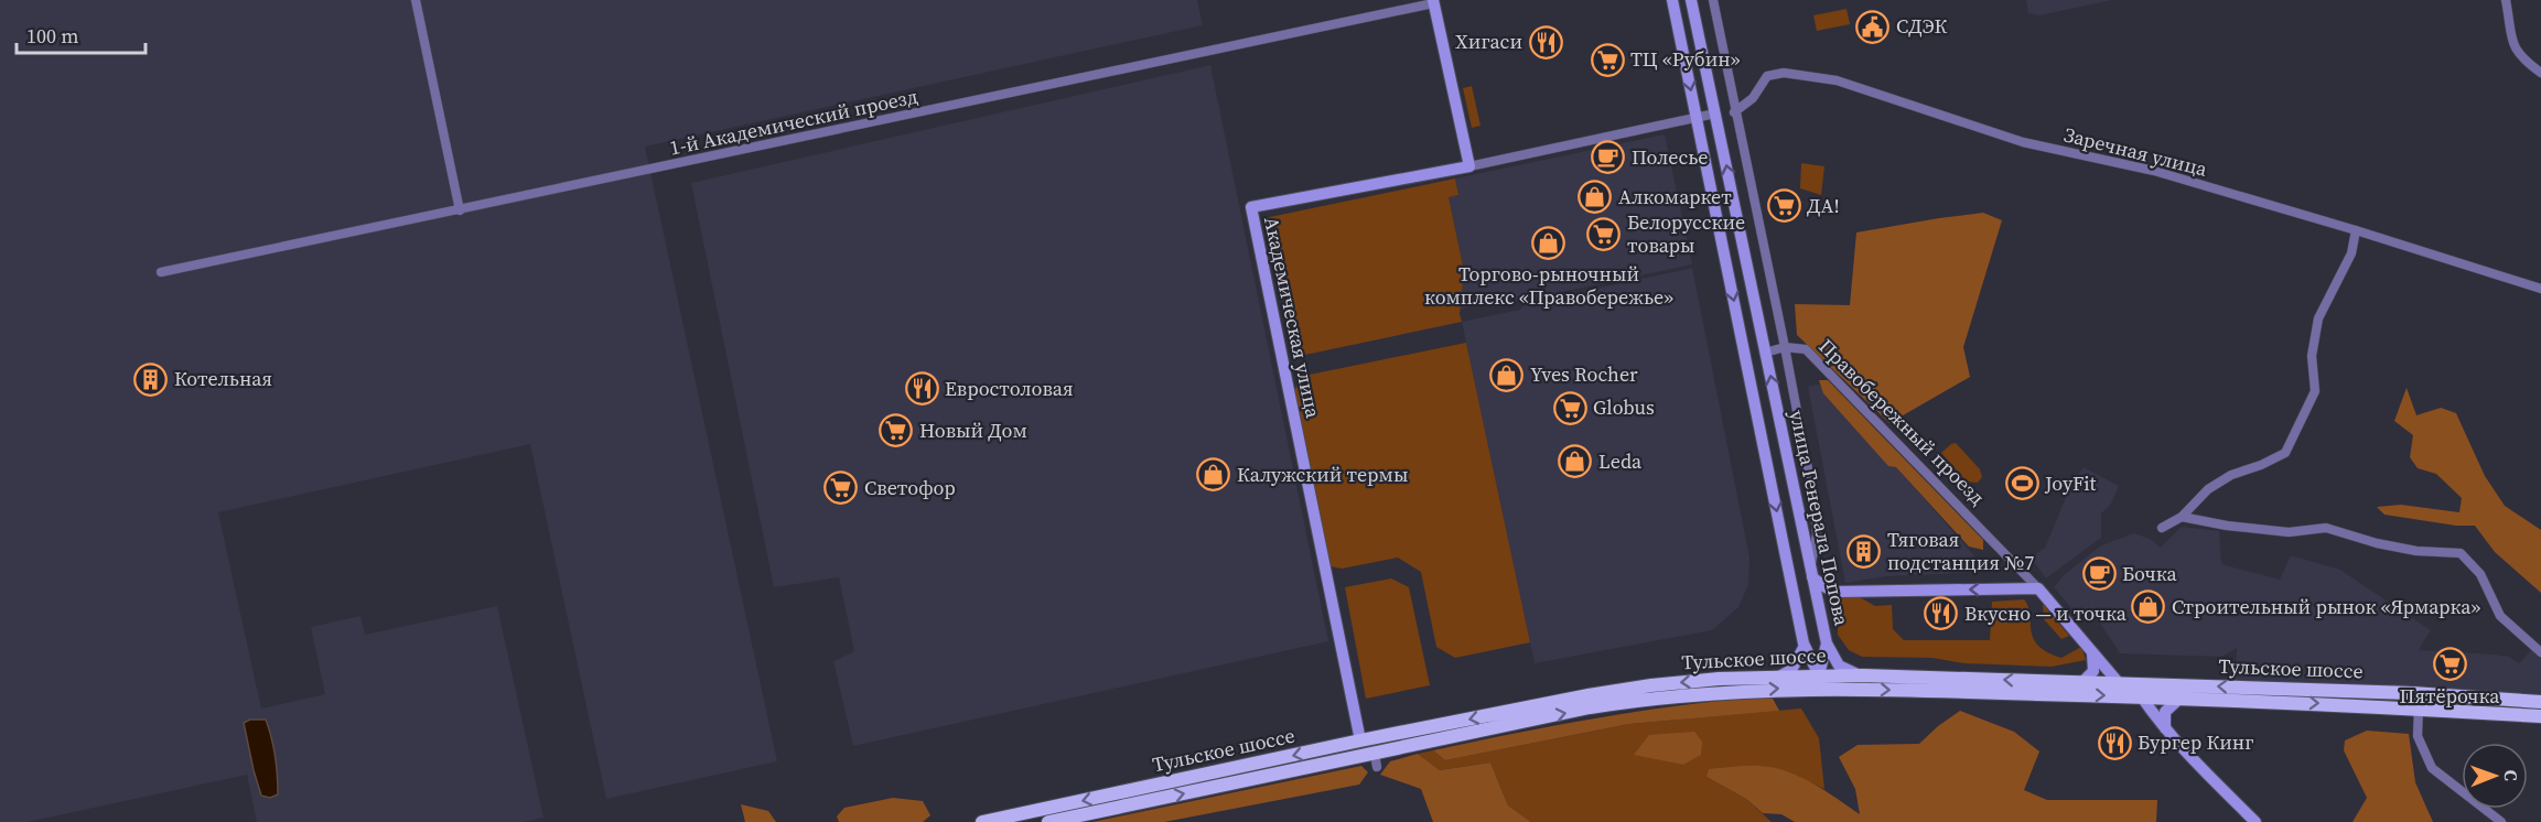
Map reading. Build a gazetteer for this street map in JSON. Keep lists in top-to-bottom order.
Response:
{
  "streets": {
    "main road": ["Тульское шоссе"],
    "street": [
      "1-й Академический проезд",
      "Заречная улица",
      "Академическая улица",
      "Правобережный проезд",
      "улица Генерала Попова"
    ]
  },
  "crossings": [
    ["Академическая улица", "Тульское шоссе"],
    ["Правобережный проезд", "Тульское шоссе"],
    ["улица Генерала Попова", "Тульское шоссе"]
  ],
  "places": {
    "public building": ["СДЭК"],
    "restaurant": [
      "Хигаси",
      "Евростоловая",
      "Вкусно — и точка",
      "Бургер Кинг"
    ],
    "supermarket": [
      "ТЦ «Рубин»",
      "ДА!",
      "Белорусские товары",
      "Globus",
      "Новый Дом",
      "Светофор",
      "Пятёрочка"
    ],
    "cafe": ["Полесье", "Бочка"],
    "shop": [
      "Алкомаркет",
      "Торгово-рыночный комплекс «Правобережье»",
      "Yves Rocher",
      "Leda",
      "Калужский термы",
      "Строительный рынок «Ярмарка»"
    ],
    "building": ["Котельная", "Тяговая подстанция №7"],
    "sports": ["JoyFit"]
  },
  "scale_bar": "100 m",
  "north": "right"
}
